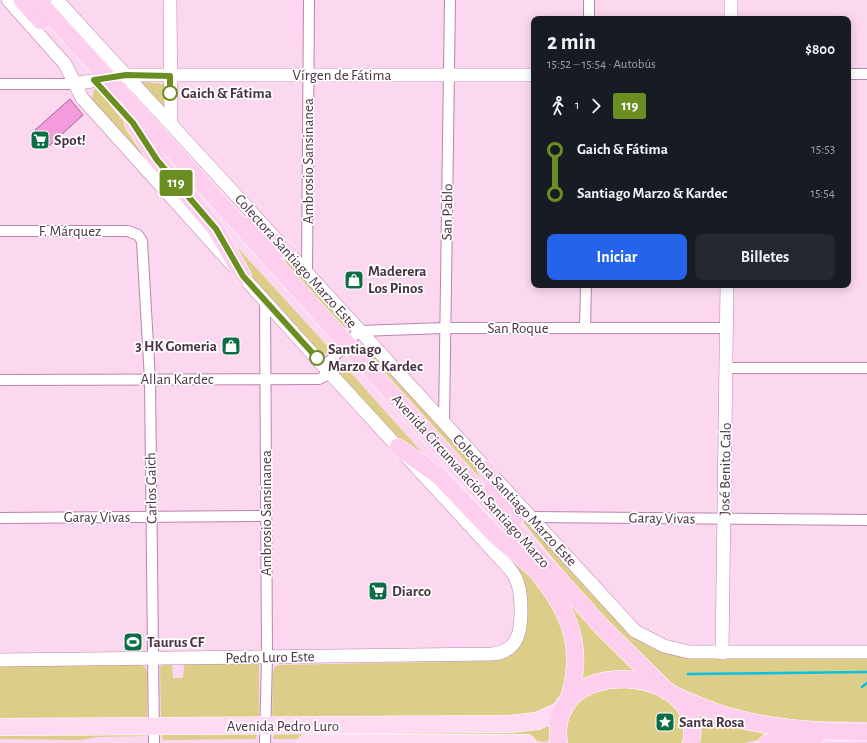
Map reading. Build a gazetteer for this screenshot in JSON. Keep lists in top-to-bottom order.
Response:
{
  "streets": {
    "highway": ["Avenida Circunvalación Santiago Marzo"],
    "main road": ["Avenida Pedro Luro"],
    "street": [
      "Vírgen de Fátima",
      "Ambrosio Sansinanea",
      "San Pablo",
      "F. Márquez",
      "Colectora Santiago Marzo Este",
      "San Roque",
      "Allan Kardec",
      "José Benito Calo",
      "Carlos Gaich",
      "Garay Vivas",
      "Pedro Luro Este"
    ]
  },
  "crossings": [
    ["Vírgen de Fátima", "Ambrosio Sansinanea"],
    ["Vírgen de Fátima", "San Pablo"],
    ["Vírgen de Fátima", "Colectora Santiago Marzo Este"],
    ["Vírgen de Fátima", "Avenida Circunvalación Santiago Marzo"],
    ["Ambrosio Sansinanea", "Colectora Santiago Marzo Este"],
    ["Ambrosio Sansinanea", "Allan Kardec"],
    ["Ambrosio Sansinanea", "Garay Vivas"],
    ["Ambrosio Sansinanea", "Pedro Luro Este"],
    ["Ambrosio Sansinanea", "Avenida Pedro Luro"],
    ["San Pablo", "Colectora Santiago Marzo Este"],
    ["San Pablo", "San Roque"],
    ["F. Márquez", "Carlos Gaich"],
    ["Colectora Santiago Marzo Este", "San Roque"],
    ["Colectora Santiago Marzo Este", "José Benito Calo"],
    ["Colectora Santiago Marzo Este", "Garay Vivas"],
    ["San Roque", "José Benito Calo"],
    ["Allan Kardec", "Carlos Gaich"],
    ["José Benito Calo", "Garay Vivas"],
    ["Avenida Circunvalación Santiago Marzo", "Avenida Pedro Luro"],
    ["Carlos Gaich", "Garay Vivas"],
    ["Carlos Gaich", "Pedro Luro Este"],
    ["Carlos Gaich", "Avenida Pedro Luro"]
  ],
  "places": {
    "other": ["Gaich & Fátima", "Santiago Marzo & Kardec"],
    "supermarket": ["Spot!", "Diarco"],
    "shop": ["Maderera Los Pinos", "3 HK Gomeria"],
    "sports": ["Taurus CF"],
    "place": ["Santa Rosa"]
  },
  "lines": ["bus line 119"],
  "page": {
    "on_map": "119",
    "heading": ["2 min", "15:52 – 15:54 · Autobús", "$800"],
    "legs": ["1", "119"],
    "list": [
      {
        "name": "Gaich & Fátima",
        "value": "15:53"
      },
      {
        "name": "Santiago Marzo & Kardec",
        "value": "15:54"
      }
    ],
    "buttons": ["Iniciar", "Billetes"]
  }
}
